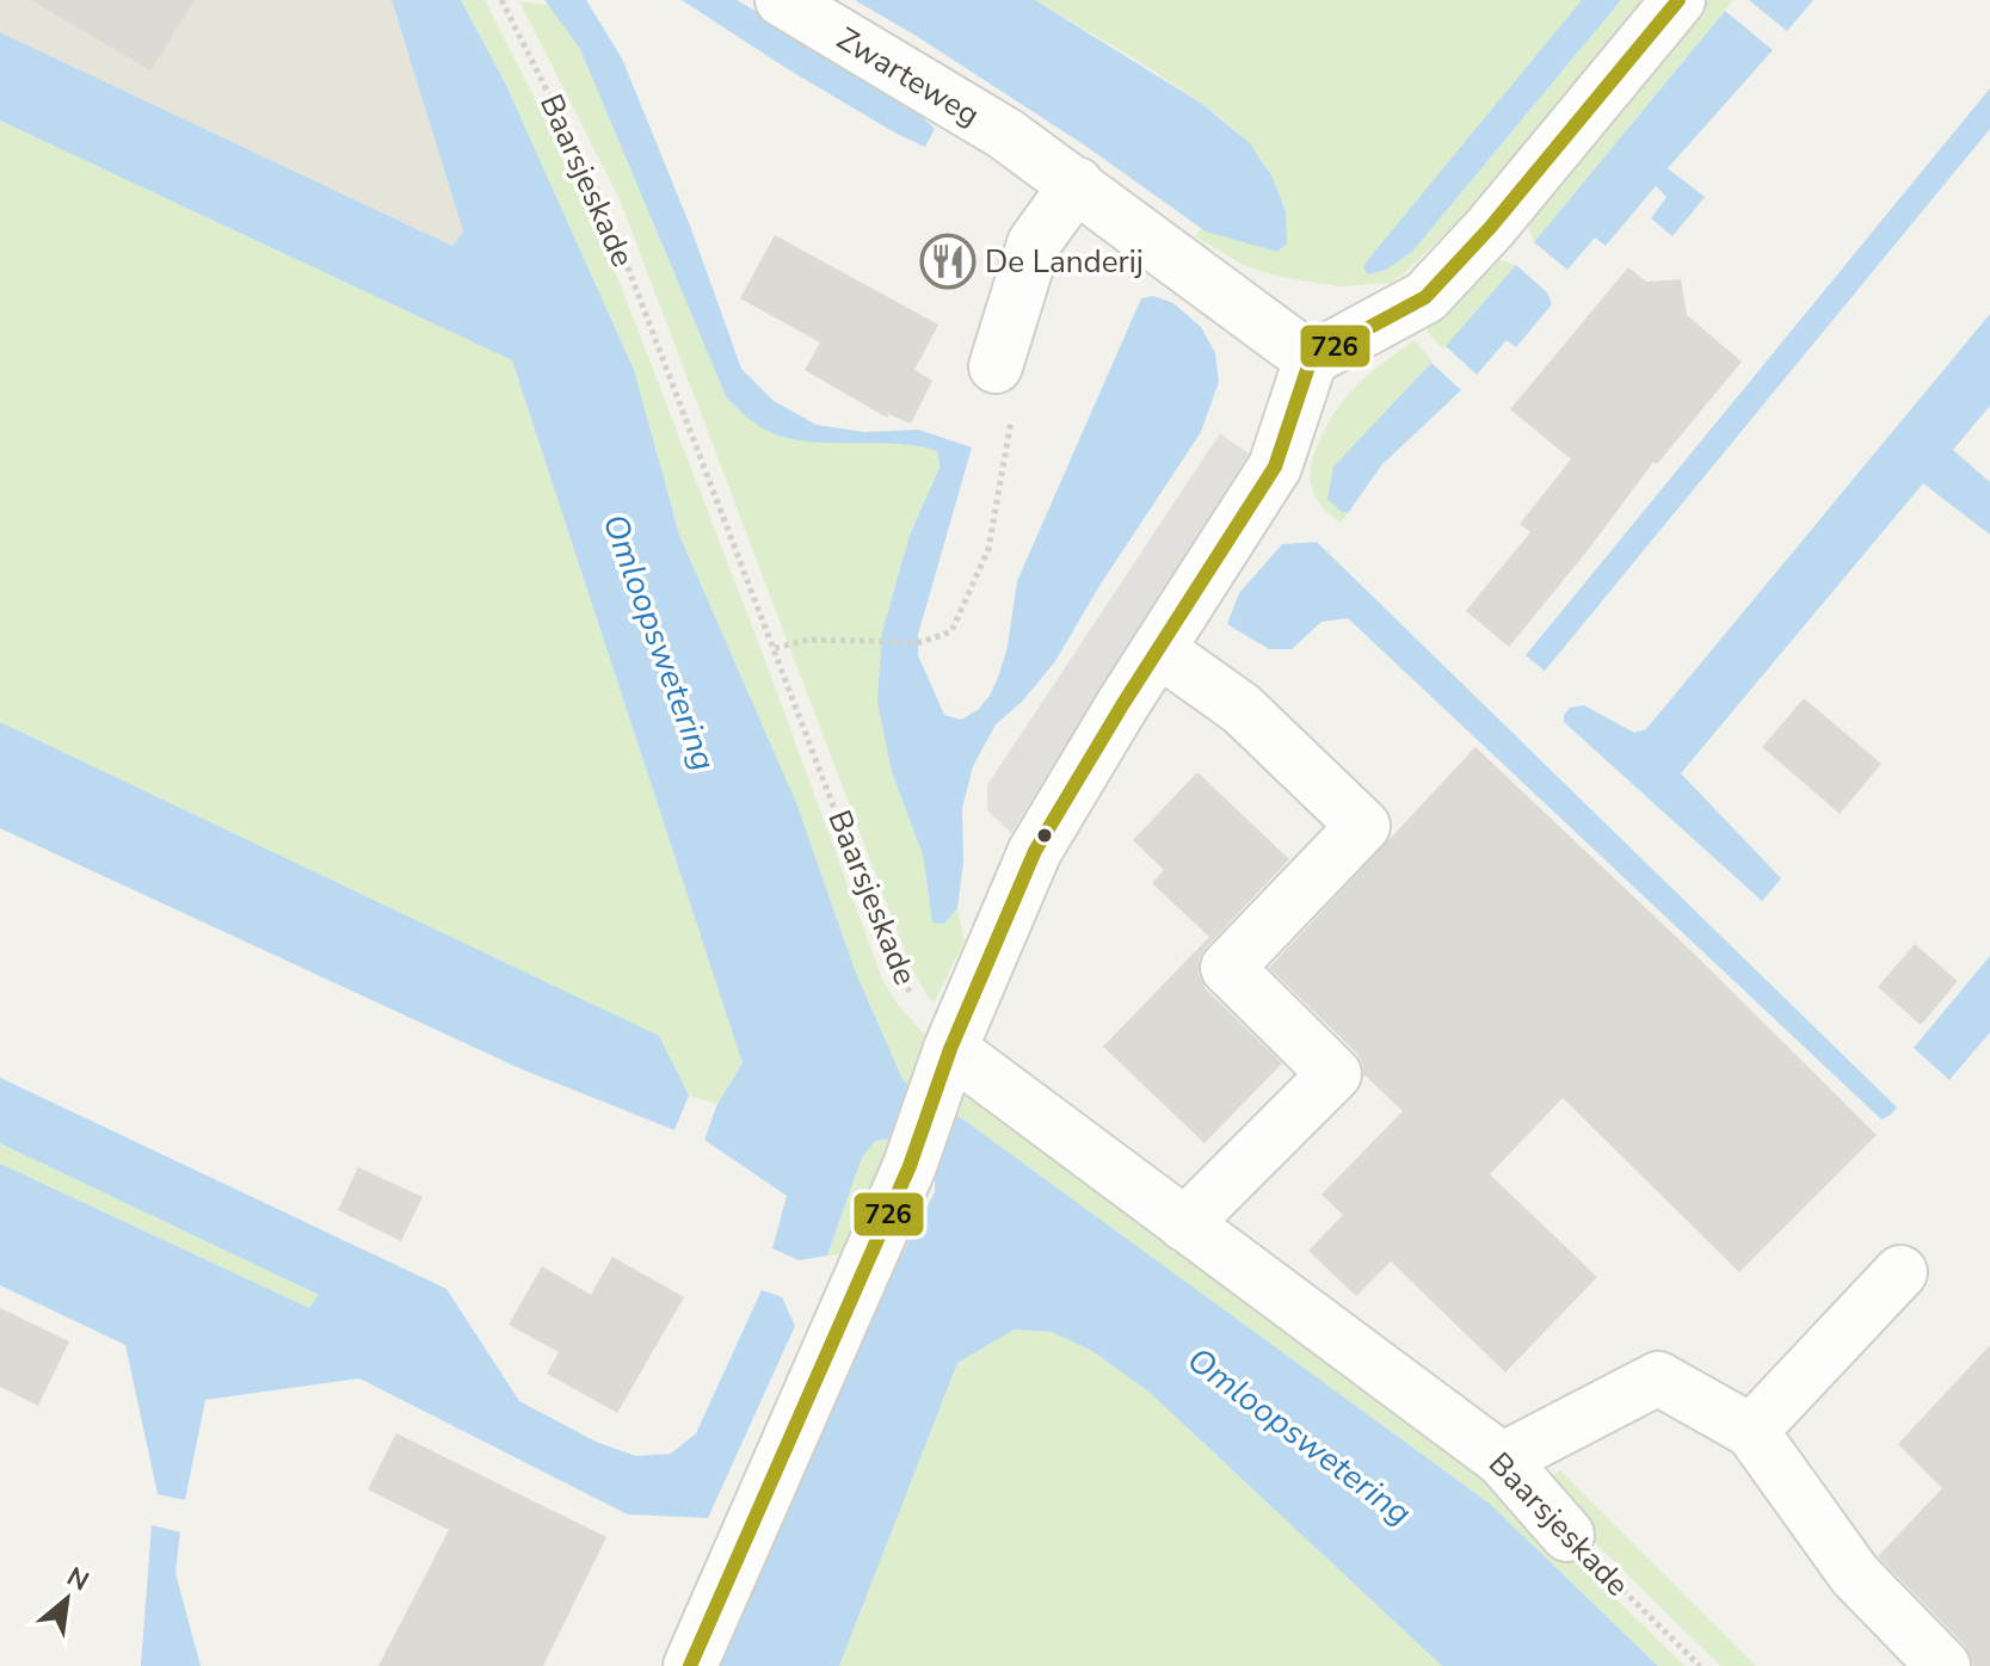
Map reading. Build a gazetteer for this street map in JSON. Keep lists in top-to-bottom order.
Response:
{
  "streets": {
    "street": ["Zwarteweg", "Baarsjeskade"]
  },
  "water": ["Omloopswetering"],
  "places": {
    "restaurant": ["De Landerij"]
  },
  "lines": ["transit line 726"],
  "north": "top right"
}
